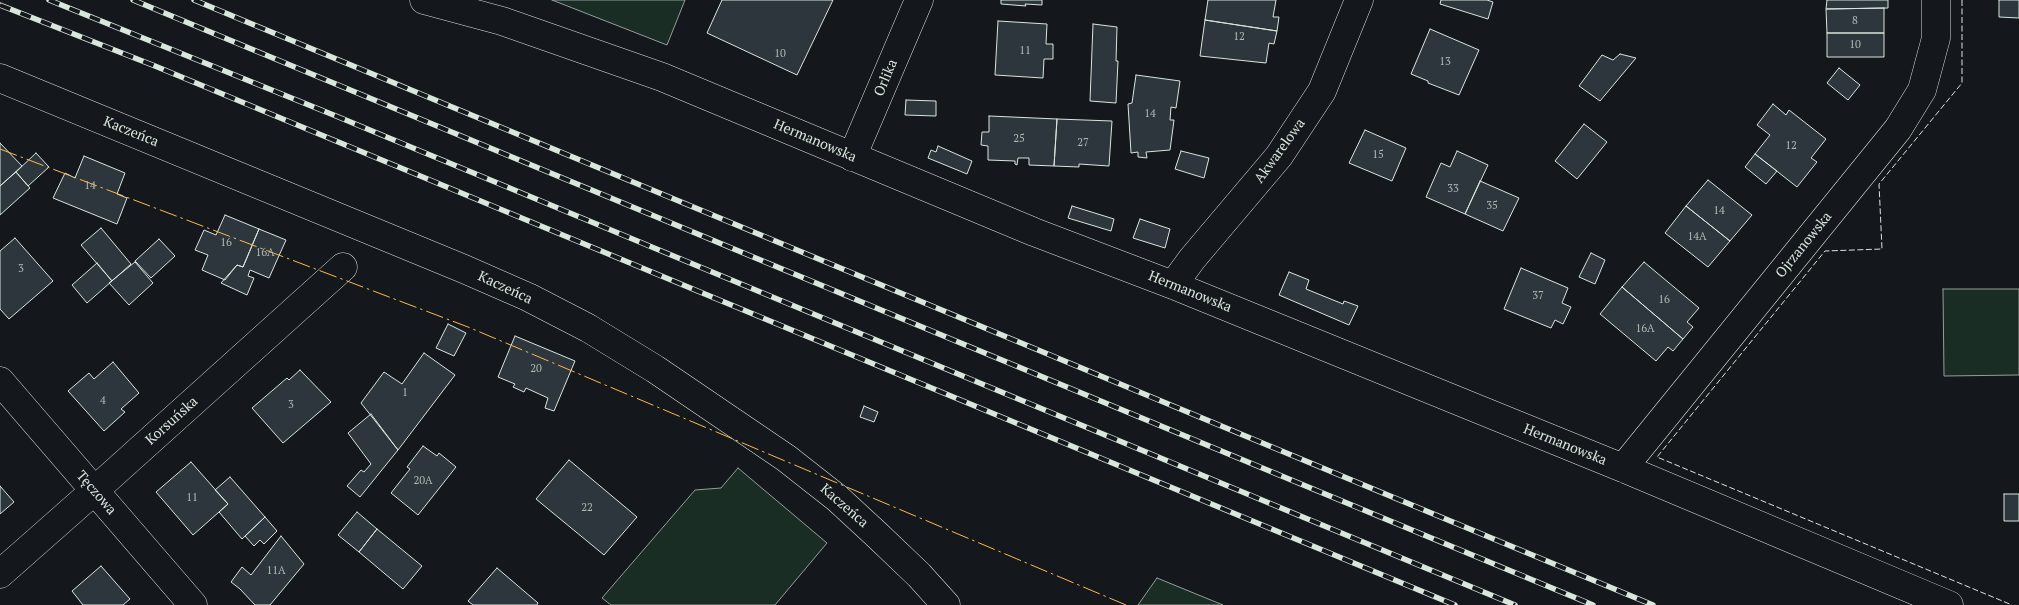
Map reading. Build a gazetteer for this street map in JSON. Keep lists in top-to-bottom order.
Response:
{
  "streets": {
    "street": [
      "Orlika",
      "Kaczeńca",
      "Hermanowska",
      "Akwarelowa",
      "Ojrzanowska",
      "Korsuńska",
      "Tęczowa"
    ]
  },
  "crossings": [
    ["Orlika", "Hermanowska"],
    ["Hermanowska", "Akwarelowa"],
    ["Hermanowska", "Ojrzanowska"],
    ["Korsuńska", "Tęczowa"]
  ],
  "house_numbers": [
    "8",
    "12",
    "10",
    "11",
    "10",
    "13",
    "14",
    "25",
    "27",
    "12",
    "15",
    "14",
    "33",
    "35",
    "14",
    "14A",
    "16",
    "16A",
    "3",
    "37",
    "16",
    "16A",
    "20",
    "1",
    "4",
    "3",
    "20A",
    "11",
    "22",
    "11A"
  ]
}
